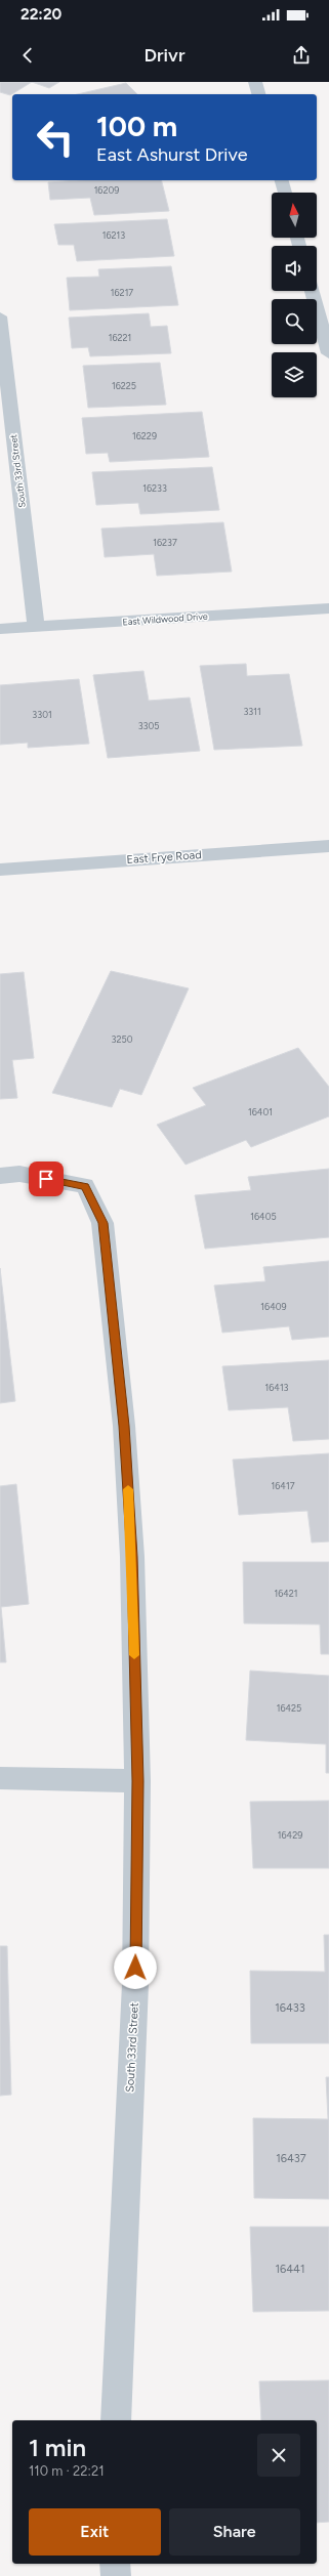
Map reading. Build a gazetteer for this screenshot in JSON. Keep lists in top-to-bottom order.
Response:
{
  "streets": {
    "street": ["South 33rd Street", "East Wildwood Drive", "East Frye Road"]
  },
  "crossings": [
    ["South 33rd Street", "East Wildwood Drive"]
  ],
  "house_numbers": [
    "16209",
    "16213",
    "16217",
    "16221",
    "16225",
    "16229",
    "16233",
    "16237",
    "3311",
    "3301",
    "3305",
    "3250",
    "16401",
    "16405",
    "16409",
    "16413",
    "16417",
    "16421",
    "16425",
    "16429",
    "16433",
    "16437",
    "16441"
  ],
  "north": "top",
  "page": {
    "status": "22:20",
    "header": "Drivr",
    "turn": ["100 m", "East Ashurst Drive"],
    "heading": ["1 min", "110 m · 22:21"],
    "buttons": ["Exit", "Share"]
  }
}
